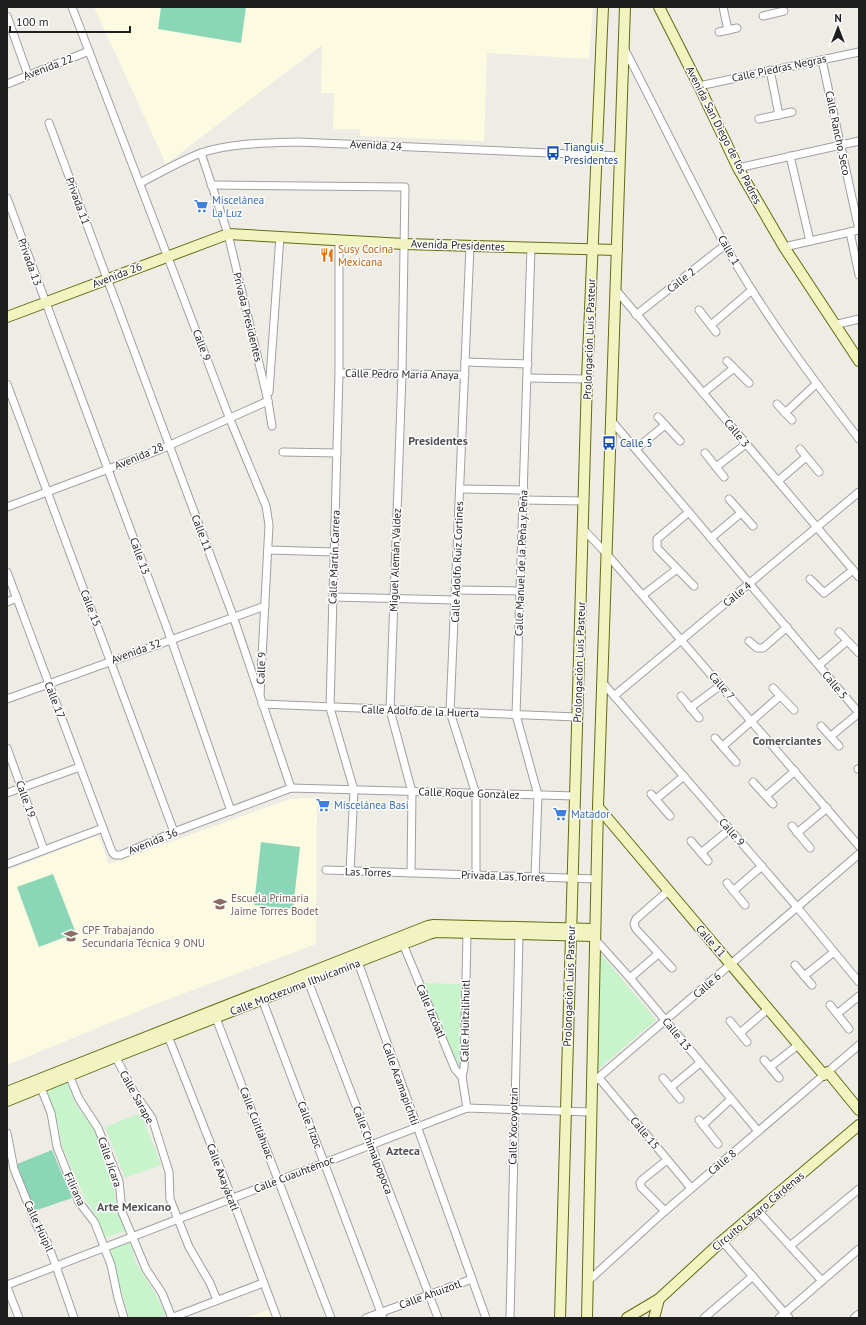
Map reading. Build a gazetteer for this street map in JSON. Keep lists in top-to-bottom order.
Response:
{
  "streets": {
    "street": [
      "Avenida 22",
      "Calle Piedras Negras",
      "Calle Rancho Seco",
      "Avenida San Diego de los Padres",
      "Avenida 24",
      "Privada 11",
      "Avenida Presidentes",
      "Calle 1",
      "Privada 13",
      "Avenida 26",
      "Calle 2",
      "Privada Presidentes",
      "Prolongación Luis Pasteur",
      "Calle 9",
      "Calle Pedro María Anaya",
      "Calle 3",
      "Avenida 28",
      "Calle 11",
      "Calle 13",
      "Calle Martín Carrera",
      "Miguel Alemán Váldez",
      "Calle Adolfo Ruiz Cortines",
      "Calle Manuel de la Peña y Peña",
      "Calle 4",
      "Calle 15",
      "Avenida 32",
      "Calle 5",
      "Calle 7",
      "Calle 17",
      "Calle Adolfo de la Huerta",
      "Calle Roque González",
      "Calle 19",
      "Avenida 36",
      "Las Torres",
      "Privada Las Torres",
      "Calle 6",
      "Calle Moctezuma Ilhuicamina",
      "Calle Izcóatl",
      "Calle Huitzilíhuitl",
      "Calle Acamapichtli",
      "Calle Sarape",
      "Calle Cuitláhuac",
      "Calle Tízoc",
      "Calle Xocoyotzin",
      "Calle Chimalpopoca",
      "Calle Jícara",
      "Calle 8",
      "Calle Cuauhtémoc",
      "Calle Axayácatl",
      "Filirana",
      "Circuito Lázaro Cárdenas",
      "Calle Huipil",
      "Calle Ahuízotl"
    ]
  },
  "crossings": [
    ["Avenida 22", "Calle 9"],
    ["Calle Piedras Negras", "Calle Rancho Seco"],
    ["Calle Piedras Negras", "Avenida San Diego de los Padres"],
    ["Avenida 24", "Prolongación Luis Pasteur"],
    ["Avenida 24", "Calle 9"],
    ["Privada 11", "Avenida 26"],
    ["Privada 11", "Calle 11"],
    ["Avenida Presidentes", "Avenida 26"],
    ["Avenida Presidentes", "Privada Presidentes"],
    ["Avenida Presidentes", "Prolongación Luis Pasteur"],
    ["Avenida Presidentes", "Calle Martín Carrera"],
    ["Avenida Presidentes", "Miguel Alemán Váldez"],
    ["Avenida Presidentes", "Calle Adolfo Ruiz Cortines"],
    ["Avenida Presidentes", "Calle Manuel de la Peña y Peña"],
    ["Calle 1", "Calle 2"],
    ["Privada 13", "Avenida 26"],
    ["Privada 13", "Calle 13"],
    ["Avenida 26", "Privada Presidentes"],
    ["Avenida 26", "Calle 9"],
    ["Avenida 26", "Calle 11"],
    ["Avenida 26", "Calle 13"],
    ["Calle 2", "Calle 3"],
    ["Privada Presidentes", "Avenida 28"],
    ["Prolongación Luis Pasteur", "Calle 7"],
    ["Prolongación Luis Pasteur", "Calle Adolfo de la Huerta"],
    ["Prolongación Luis Pasteur", "Calle Roque González"],
    ["Prolongación Luis Pasteur", "Privada Las Torres"],
    ["Prolongación Luis Pasteur", "Calle Moctezuma Ilhuicamina"],
    ["Prolongación Luis Pasteur", "Calle Cuauhtémoc"],
    ["Calle 9", "Avenida 28"],
    ["Calle 9", "Calle 11"],
    ["Calle 9", "Calle 4"],
    ["Calle 9", "Avenida 32"],
    ["Calle 9", "Calle 6"],
    ["Calle Pedro María Anaya", "Calle Martín Carrera"],
    ["Calle Pedro María Anaya", "Miguel Alemán Váldez"],
    ["Calle Pedro María Anaya", "Calle Adolfo Ruiz Cortines"],
    ["Calle Pedro María Anaya", "Calle Manuel de la Peña y Peña"],
    ["Calle 3", "Calle 4"],
    ["Avenida 28", "Calle 11"],
    ["Avenida 28", "Calle 13"],
    ["Avenida 28", "Calle 15"],
    ["Calle 11", "Avenida 32"],
    ["Calle 11", "Calle Adolfo de la Huerta"],
    ["Calle 11", "Calle Roque González"],
    ["Calle 11", "Avenida 36"],
    ["Calle 11", "Calle 6"],
    ["Calle 11", "Calle 8"],
    ["Calle 13", "Avenida 32"],
    ["Calle 13", "Avenida 36"],
    ["Calle 13", "Calle 6"],
    ["Calle 13", "Calle Moctezuma Ilhuicamina"],
    ["Calle 13", "Calle 8"],
    ["Calle Martín Carrera", "Calle Adolfo de la Huerta"],
    ["Calle Martín Carrera", "Calle Roque González"],
    ["Calle Martín Carrera", "Las Torres"],
    ["Miguel Alemán Váldez", "Calle Adolfo de la Huerta"],
    ["Miguel Alemán Váldez", "Calle Roque González"],
    ["Miguel Alemán Váldez", "Las Torres"],
    ["Miguel Alemán Váldez", "Privada Las Torres"],
    ["Calle Adolfo Ruiz Cortines", "Calle Adolfo de la Huerta"],
    ["Calle Adolfo Ruiz Cortines", "Calle Roque González"],
    ["Calle Adolfo Ruiz Cortines", "Privada Las Torres"],
    ["Calle Manuel de la Peña y Peña", "Calle Adolfo de la Huerta"],
    ["Calle Manuel de la Peña y Peña", "Calle Roque González"],
    ["Calle Manuel de la Peña y Peña", "Privada Las Torres"],
    ["Calle 4", "Calle 5"],
    ["Calle 4", "Calle 7"],
    ["Calle 15", "Avenida 32"],
    ["Calle 15", "Avenida 36"],
    ["Calle 15", "Calle 6"],
    ["Calle 15", "Calle 8"],
    ["Avenida 32", "Calle 17"],
    ["Calle 17", "Avenida 36"],
    ["Calle Roque González", "Avenida 36"],
    ["Las Torres", "Privada Las Torres"],
    ["Calle Moctezuma Ilhuicamina", "Calle Izcóatl"],
    ["Calle Moctezuma Ilhuicamina", "Calle Huitzilíhuitl"],
    ["Calle Moctezuma Ilhuicamina", "Calle Acamapichtli"],
    ["Calle Moctezuma Ilhuicamina", "Calle Sarape"],
    ["Calle Moctezuma Ilhuicamina", "Calle Cuitláhuac"],
    ["Calle Moctezuma Ilhuicamina", "Calle Tízoc"],
    ["Calle Moctezuma Ilhuicamina", "Calle Xocoyotzin"],
    ["Calle Moctezuma Ilhuicamina", "Calle Chimalpopoca"],
    ["Calle Moctezuma Ilhuicamina", "Calle Jícara"],
    ["Calle Moctezuma Ilhuicamina", "Calle Axayácatl"],
    ["Calle Moctezuma Ilhuicamina", "Filirana"],
    ["Calle Izcóatl", "Calle Huitzilíhuitl"],
    ["Calle Huitzilíhuitl", "Calle Cuauhtémoc"],
    ["Calle Acamapichtli", "Calle Cuauhtémoc"],
    ["Calle Acamapichtli", "Calle Ahuízotl"],
    ["Calle Sarape", "Calle Cuauhtémoc"],
    ["Calle Cuitláhuac", "Calle Cuauhtémoc"],
    ["Calle Tízoc", "Calle Cuauhtémoc"],
    ["Calle Tízoc", "Calle Ahuízotl"],
    ["Calle Xocoyotzin", "Calle Cuauhtémoc"],
    ["Calle Chimalpopoca", "Calle Cuauhtémoc"],
    ["Calle Chimalpopoca", "Calle Ahuízotl"],
    ["Calle Jícara", "Calle Cuauhtémoc"],
    ["Calle Cuauhtémoc", "Calle Axayácatl"],
    ["Calle Cuauhtémoc", "Filirana"],
    ["Calle Cuauhtémoc", "Calle Huipil"]
  ],
  "districts": [
    "Presidentes",
    "Comerciantes",
    "Azteca",
    "Arte Mexicano"
  ],
  "places": {
    "bus stop": ["Tianguis Presidentes", "Calle 5"],
    "supermarket": ["Miscelánea La Luz", "Miscelánea Basi", "Matador"],
    "restaurant": ["Susy Cocina Mexicana"],
    "school or university": ["Escuela Primaria Jaime Torres Bodet", "CPF Trabajando Secundaria Técnica 9 ONU"]
  },
  "scale_bar": "100 m",
  "north": "top"
}
